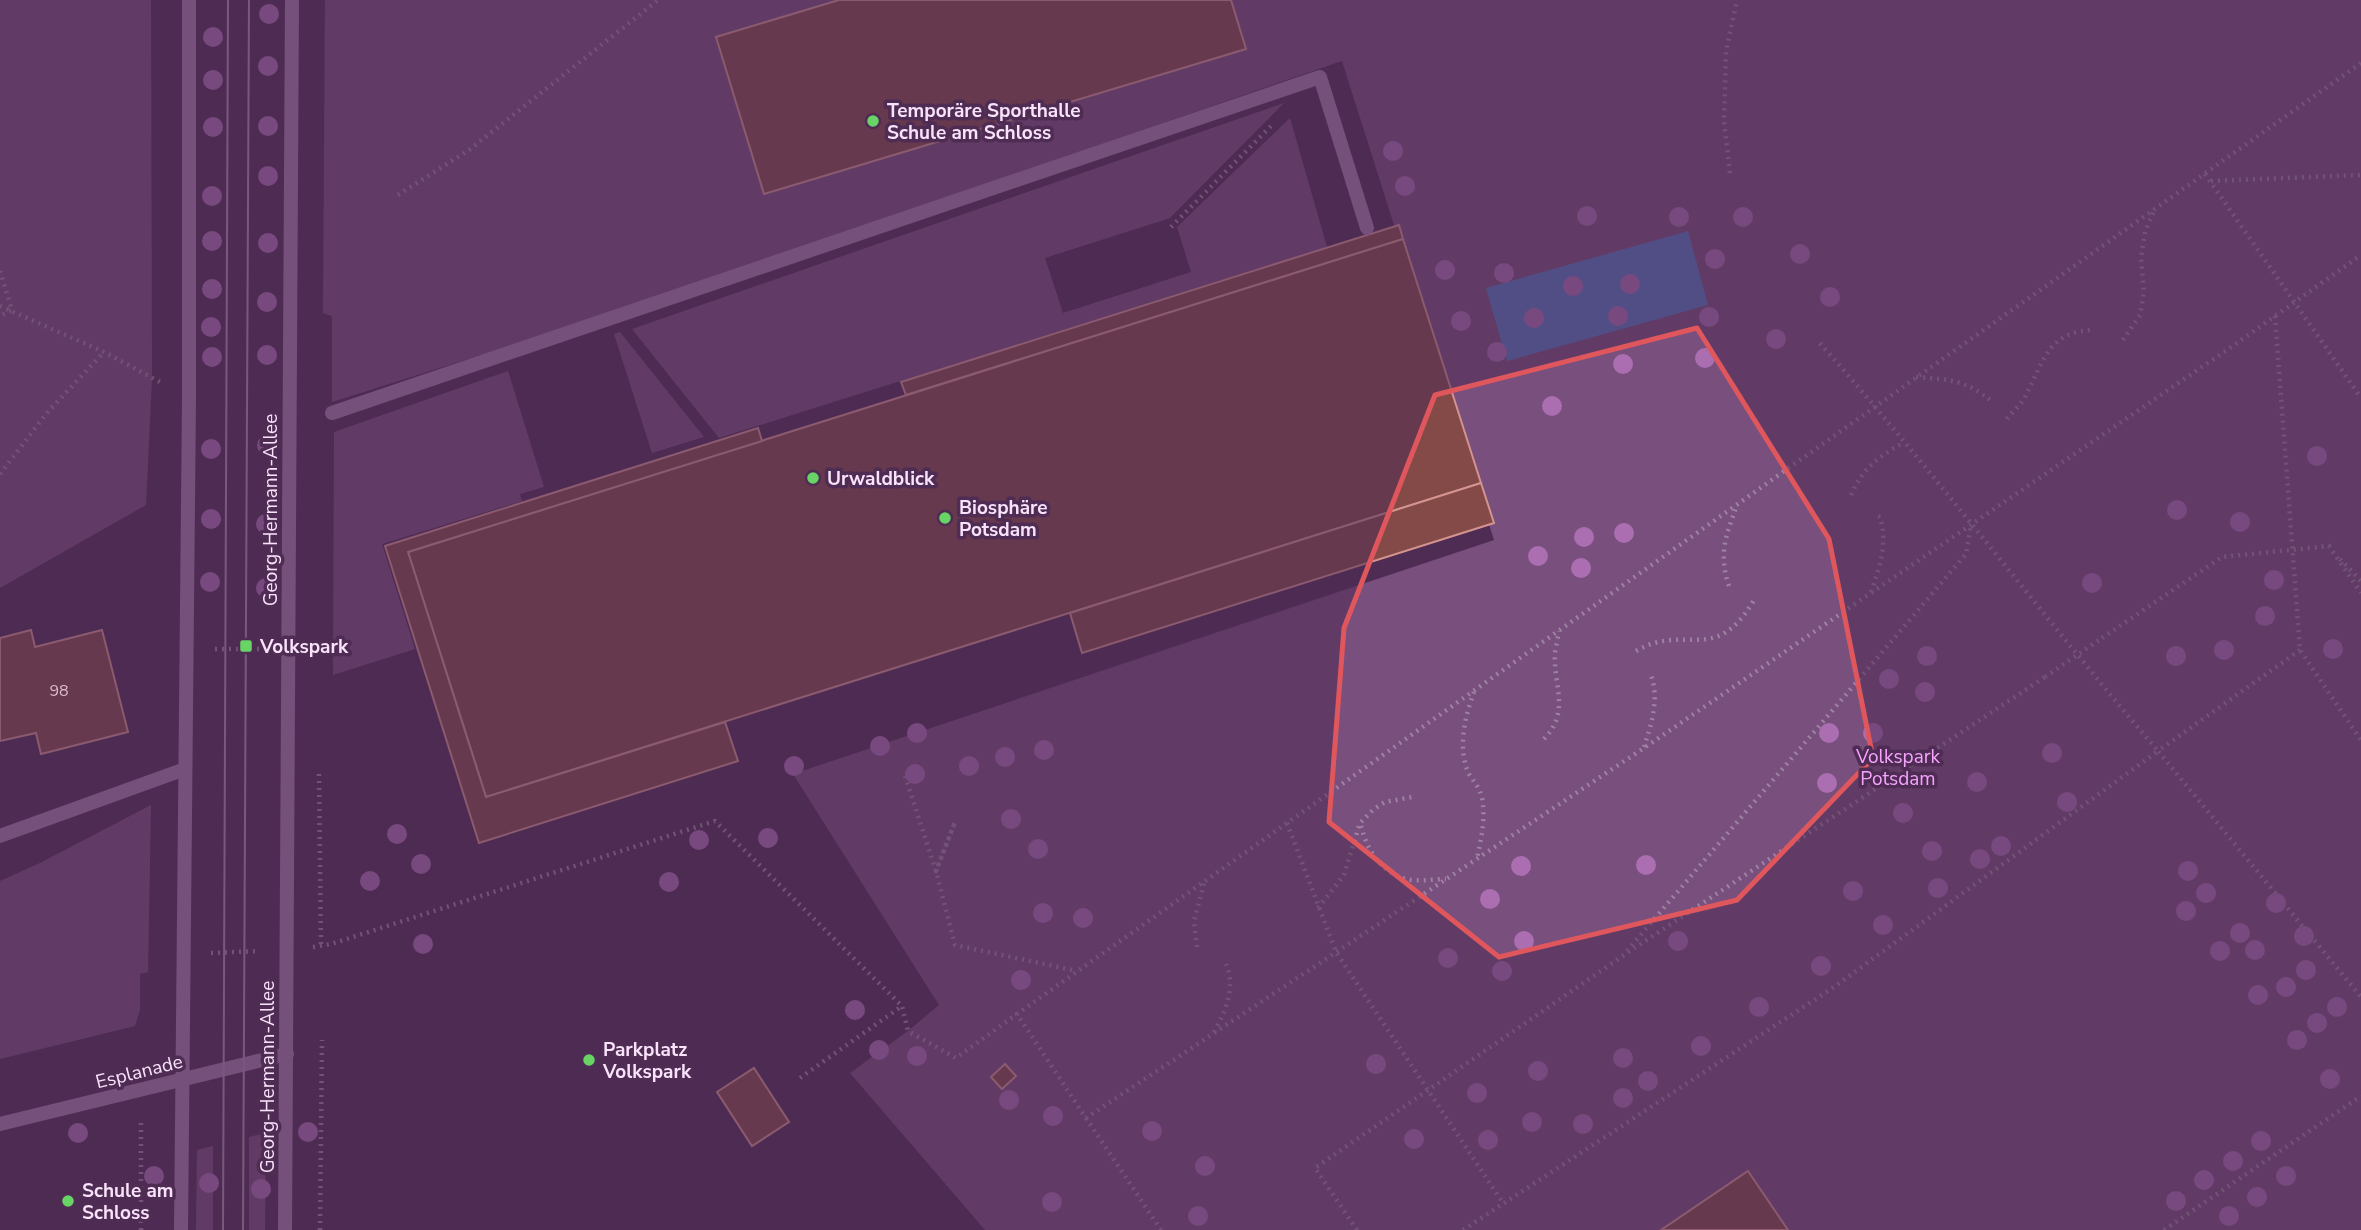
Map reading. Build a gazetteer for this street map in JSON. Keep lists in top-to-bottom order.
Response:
{
  "streets": {
    "street": ["Georg-Hermann-Allee", "Esplanade"]
  },
  "crossings": [
    ["Georg-Hermann-Allee", "Esplanade"]
  ],
  "parks": ["Volkspark Potsdam"],
  "places": {
    "other": [
      "Temporäre Sporthalle Schule am Schloss",
      "Urwaldblick",
      "Biosphäre Potsdam",
      "Parkplatz Volkspark",
      "Schule am Schloss"
    ],
    "transit": ["Volkspark"]
  },
  "house_numbers": ["98"]
}
